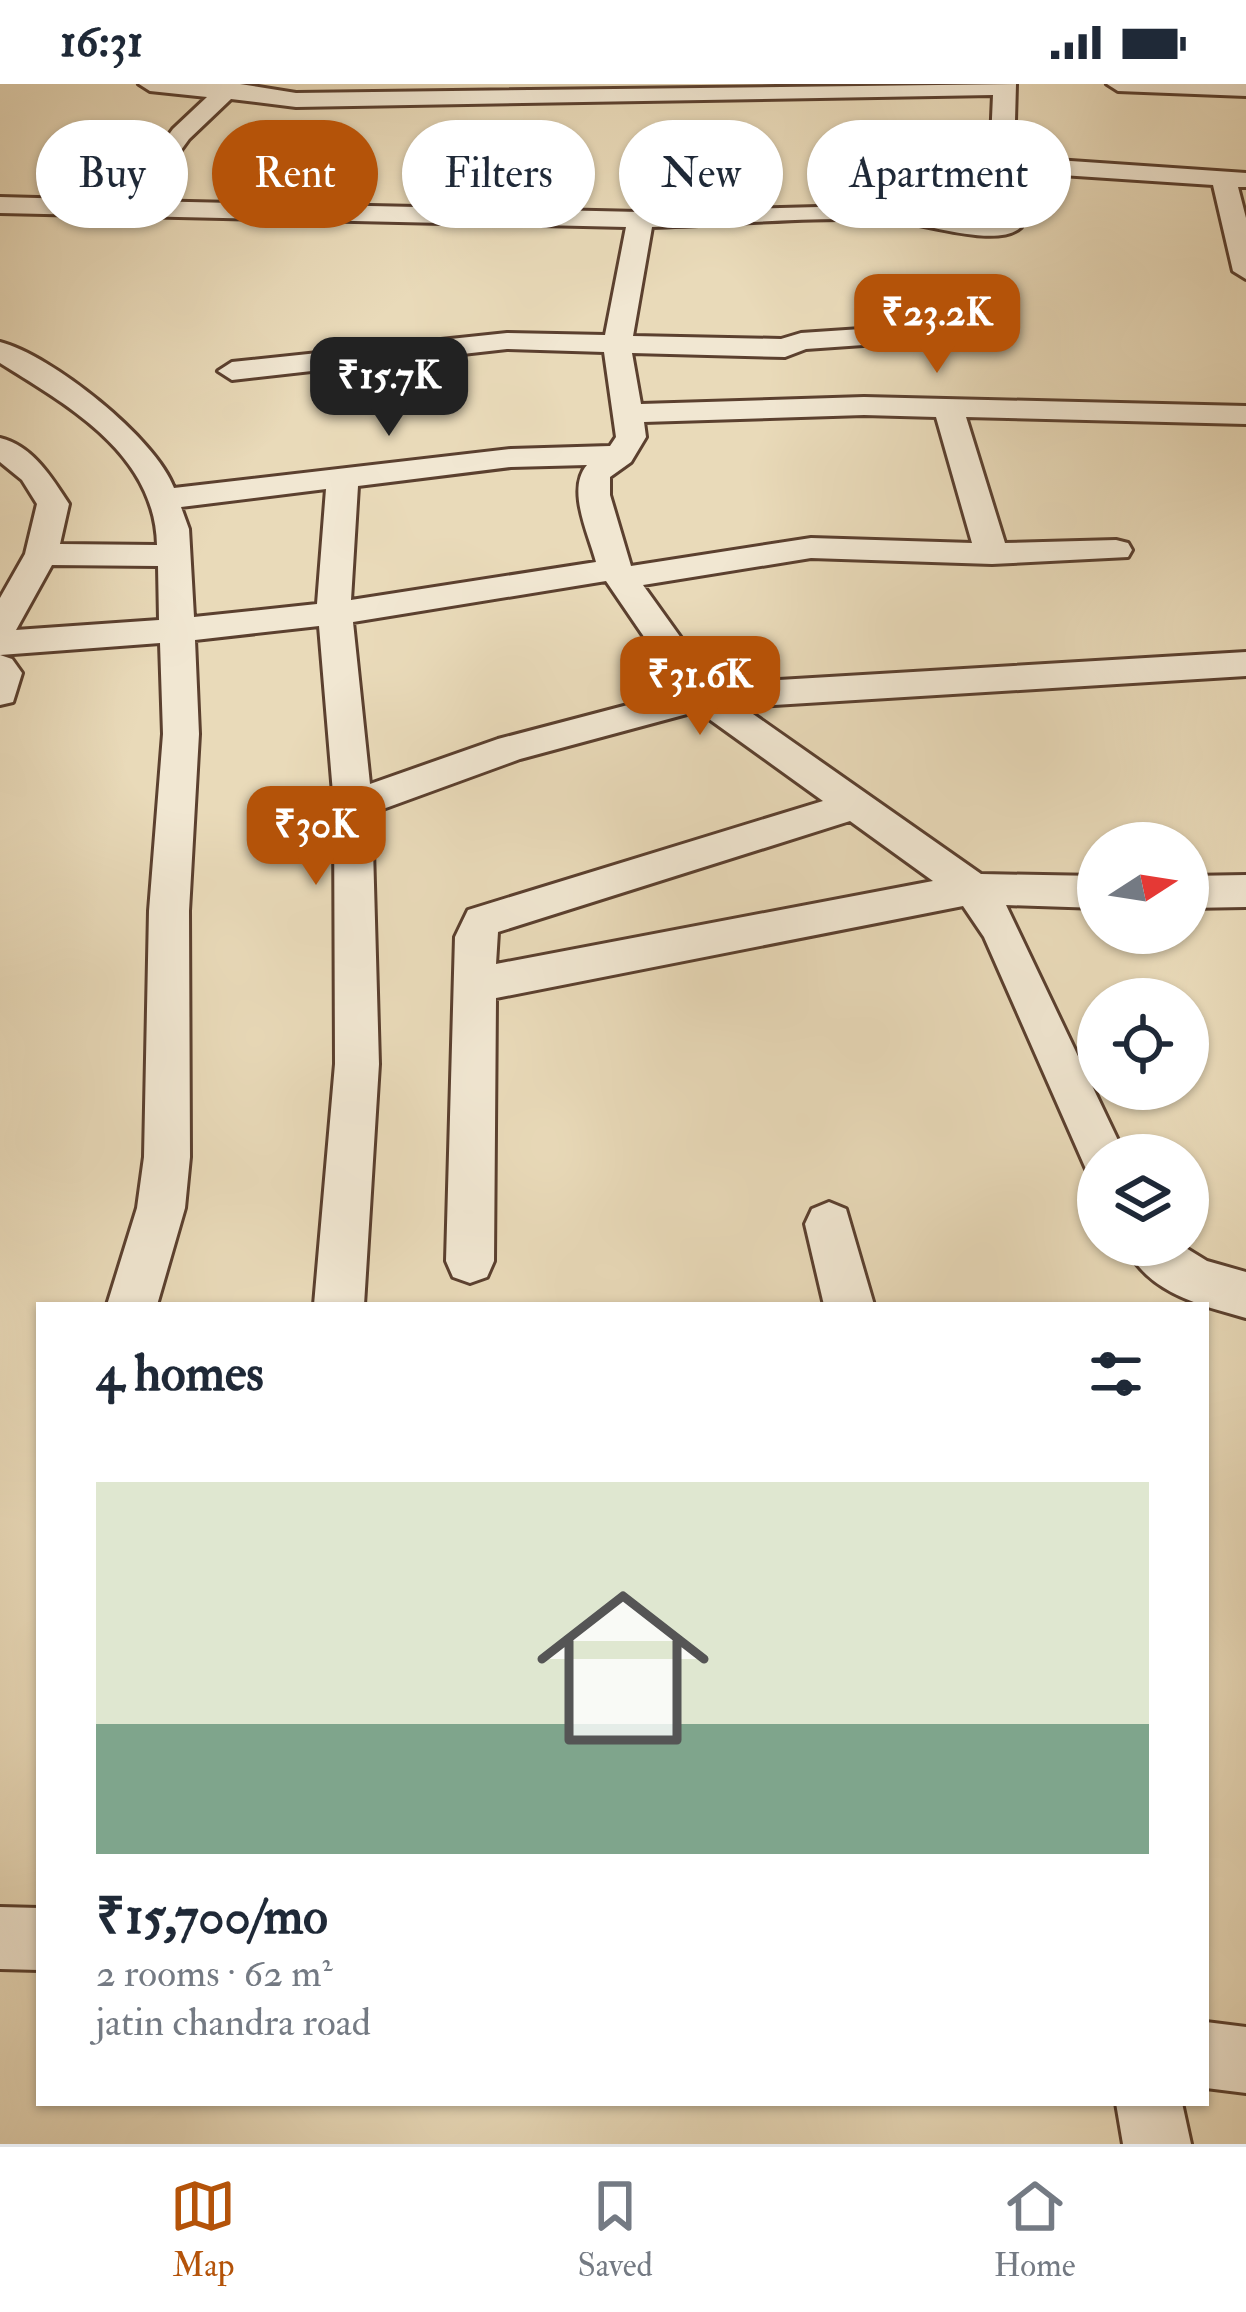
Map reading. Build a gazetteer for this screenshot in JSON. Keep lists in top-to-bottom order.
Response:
{
  "north": "right",
  "page": {
    "status": "16:31",
    "chip": [
      "Buy",
      "Rent",
      "Filters",
      "New",
      "Apartment"
    ],
    "price": [
      "₹23.2K",
      "₹15.7K",
      "₹31.6K",
      "₹30K"
    ],
    "heading": "4 homes",
    "list": [
      {
        "name": "₹15,700/mo",
        "note": "2 rooms · 62 m² · jatin chandra road"
      }
    ],
    "tabs": ["Map", "Saved", "Home"]
  }
}
